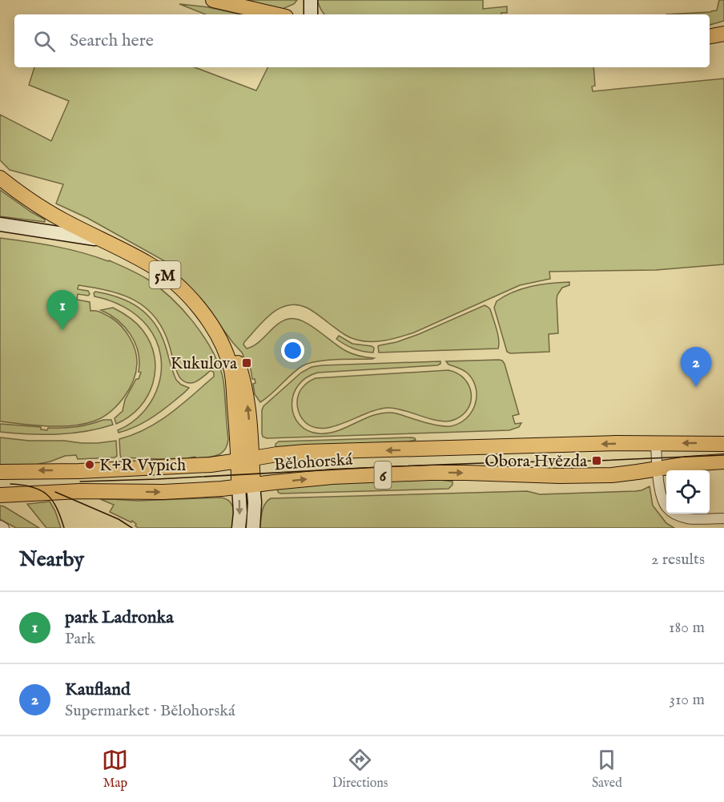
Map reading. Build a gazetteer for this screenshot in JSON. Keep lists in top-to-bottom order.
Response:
{
  "streets": {
    "main road": ["5M", "Bělohorská", "6"]
  },
  "crossings": [
    ["5M", "Bělohorská"]
  ],
  "places": {
    "transit": ["Kukulova", "Obora Hvězda"],
    "other": ["K+R Vypich"]
  },
  "page": {
    "search": "Search here",
    "pins": ["1", "2"],
    "heading": ["Nearby", "2 results"],
    "list": [
      {
        "mark": "1",
        "name": "park Ladronka",
        "note": "Park",
        "value": "180 m"
      },
      {
        "mark": "2",
        "name": "Kaufland",
        "note": "Supermarket · Bělohorská",
        "value": "310 m"
      }
    ],
    "nav": ["Map", "Directions", "Saved"]
  }
}
